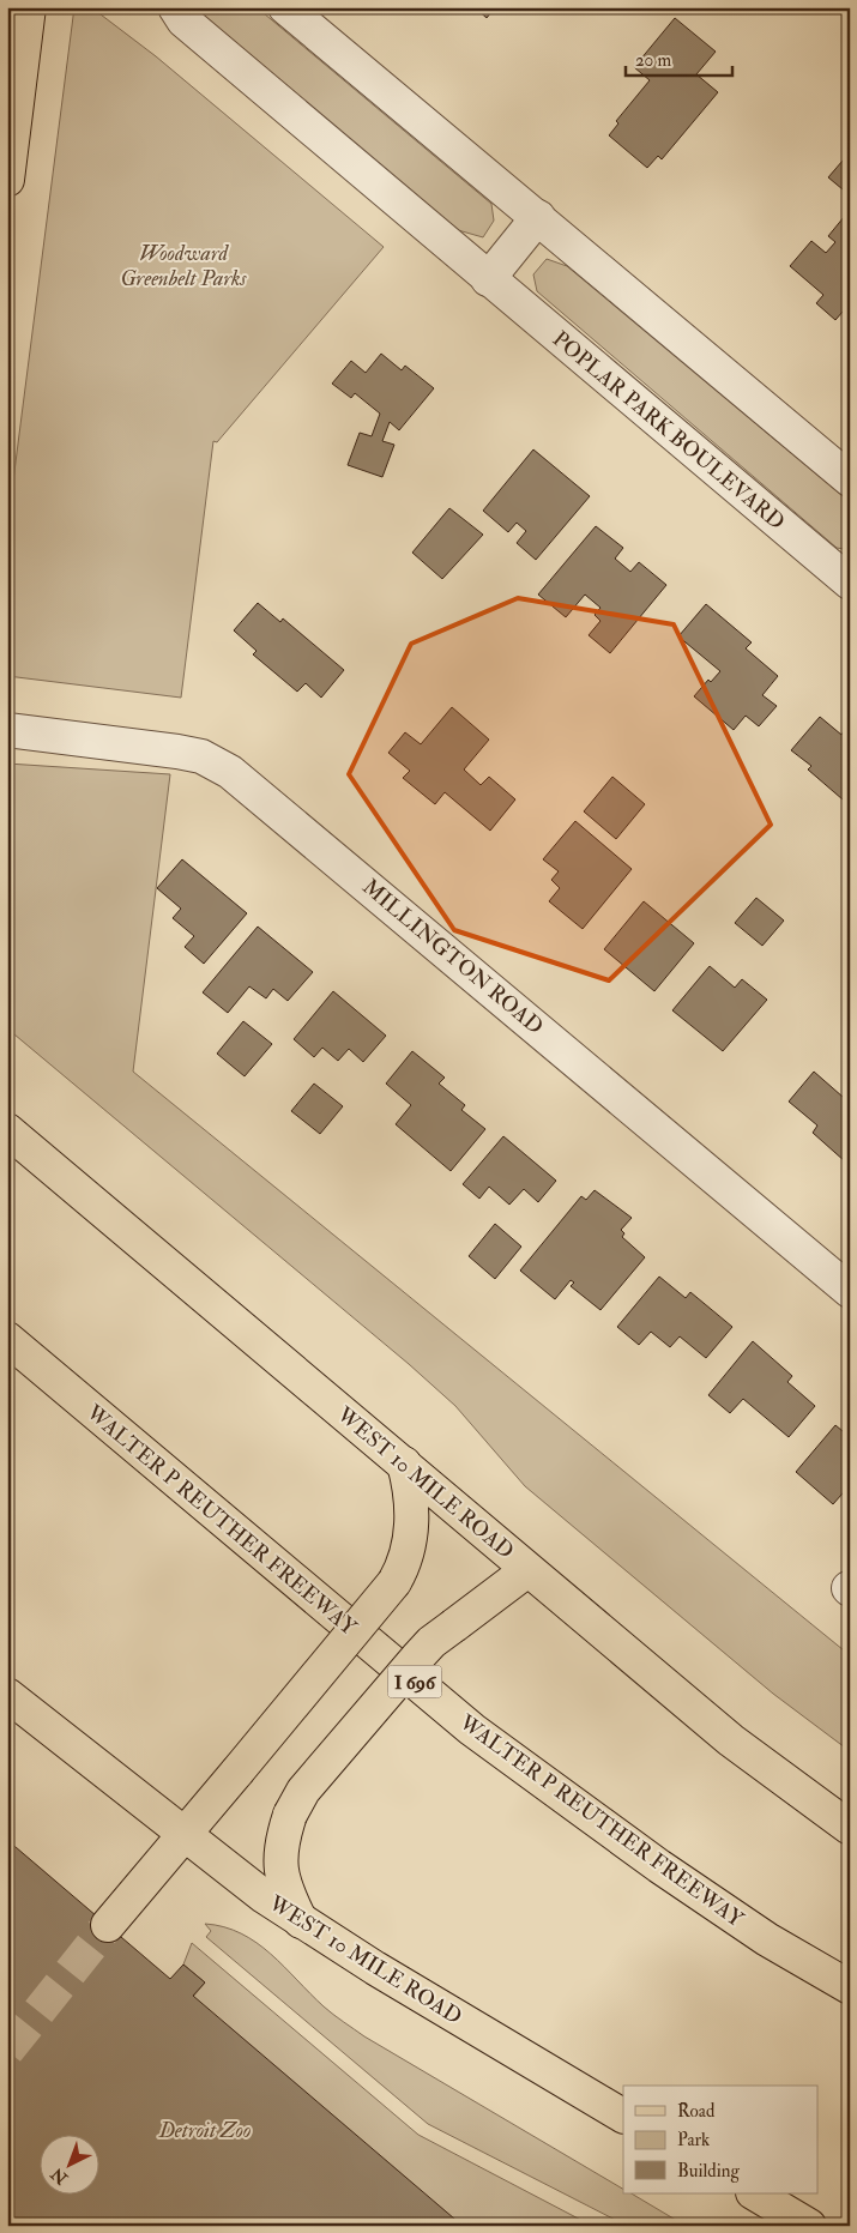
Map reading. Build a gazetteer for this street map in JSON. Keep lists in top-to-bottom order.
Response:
{
  "streets": {
    "main road": ["WEST 10 MILE ROAD", "WALTER P REUTHER FREEWAY", "I 696"],
    "street": ["POPLAR PARK BOULEVARD", "MILLINGTON ROAD"]
  },
  "parks": ["Woodward Greenbelt Parks", "Detroit Zoo"],
  "legend": ["Road", "Park", "Building"],
  "scale_bar": "20 m",
  "north": "bottom left"
}
